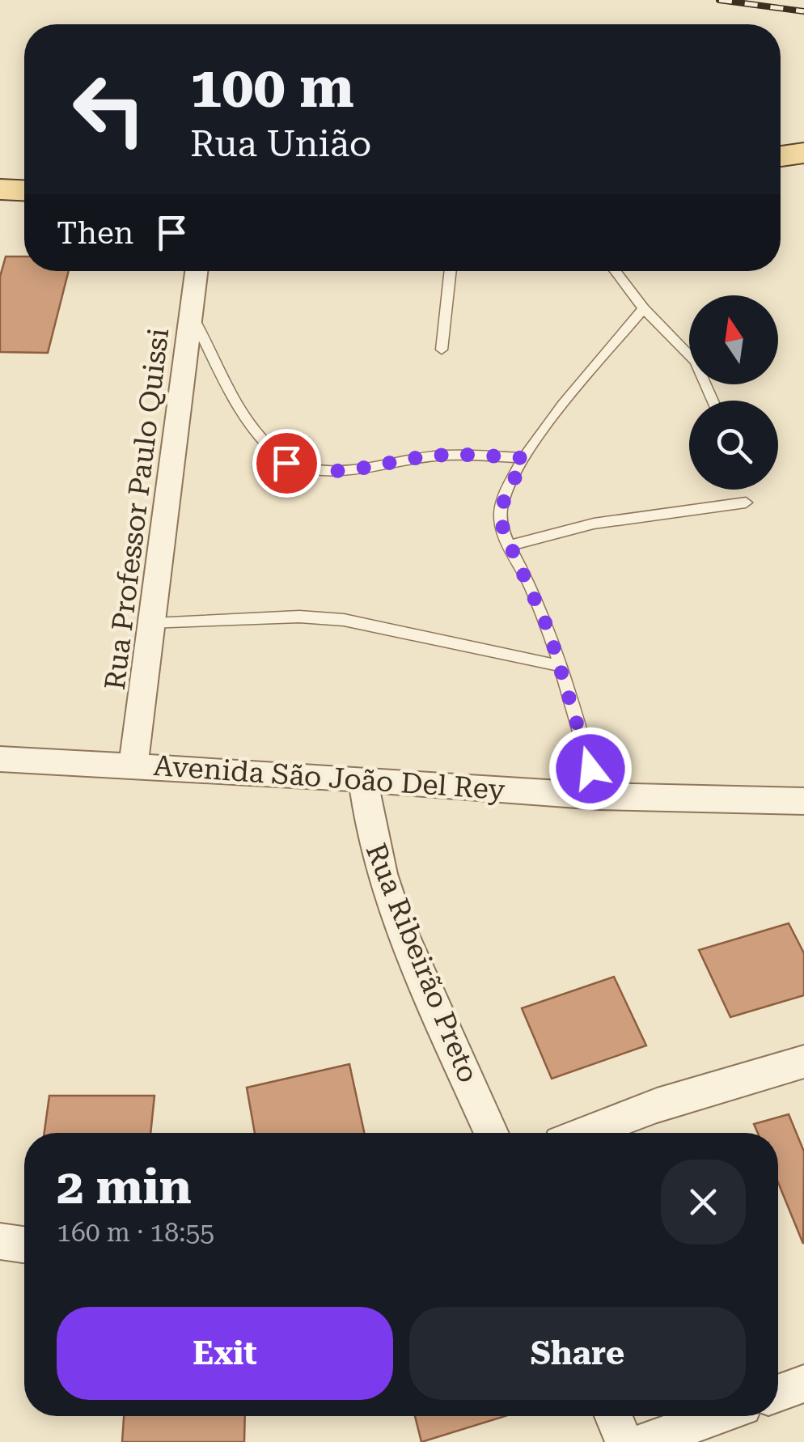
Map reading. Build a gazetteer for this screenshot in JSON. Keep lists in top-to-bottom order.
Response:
{
  "streets": {
    "street": ["Rua Professor Paulo Quissi", "Avenida São João Del Rey", "Rua Ribeirão Preto"]
  },
  "crossings": [
    ["Rua Professor Paulo Quissi", "Avenida São João Del Rey"],
    ["Avenida São João Del Rey", "Rua Ribeirão Preto"]
  ],
  "north": "top",
  "page": {
    "turn": ["100 m", "Rua União"],
    "then": "Then",
    "heading": ["2 min", "160 m · 18:55"],
    "buttons": ["Exit", "Share"]
  }
}
